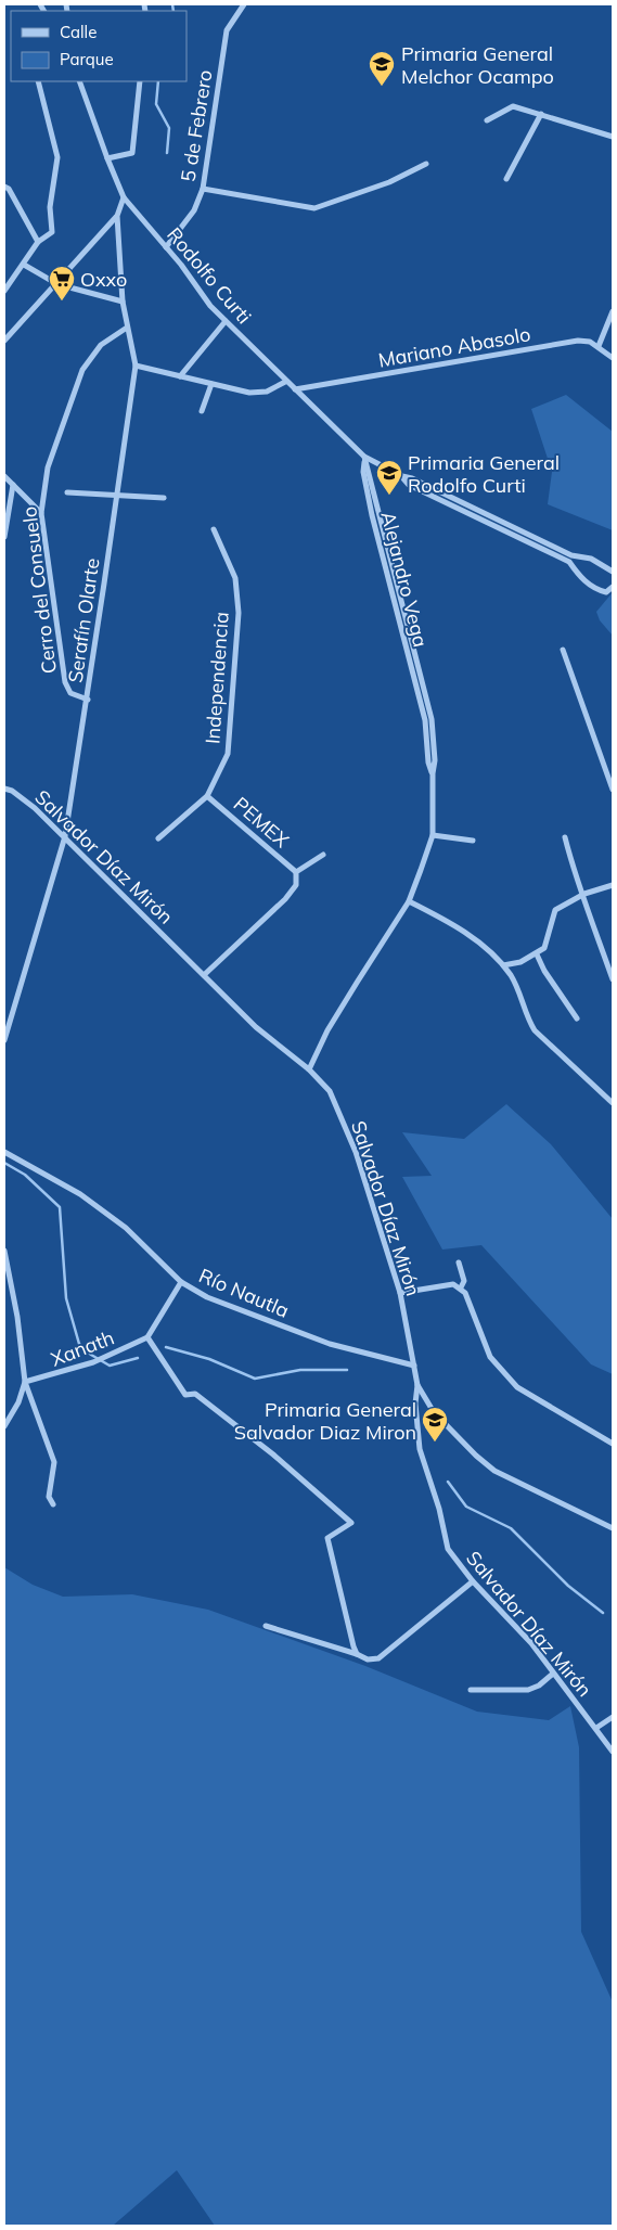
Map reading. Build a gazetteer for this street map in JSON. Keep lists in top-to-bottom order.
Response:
{
  "streets": {
    "street": [
      "5 de Febrero",
      "Rodolfo Curti",
      "Mariano Abasolo",
      "Alejandro Vega",
      "Cerro del Consuelo",
      "Serafín Olarte",
      "Independencia",
      "PEMEX",
      "Salvador Díaz Mirón",
      "Río Nautla",
      "Xanath"
    ]
  },
  "crossings": [
    ["5 de Febrero", "Rodolfo Curti"],
    ["Rodolfo Curti", "Mariano Abasolo"],
    ["Rodolfo Curti", "Alejandro Vega"],
    ["Rodolfo Curti", "Serafín Olarte"],
    ["Alejandro Vega", "Salvador Díaz Mirón"],
    ["Cerro del Consuelo", "Serafín Olarte"],
    ["Serafín Olarte", "Salvador Díaz Mirón"],
    ["Independencia", "PEMEX"],
    ["Salvador Díaz Mirón", "Río Nautla"]
  ],
  "places": {
    "school or university": ["Primaria General Melchor Ocampo", "Primaria General Rodolfo Curti", "Primaria General Salvador Diaz Miron"],
    "supermarket": ["Oxxo"]
  },
  "legend": ["Calle", "Parque"]
}
